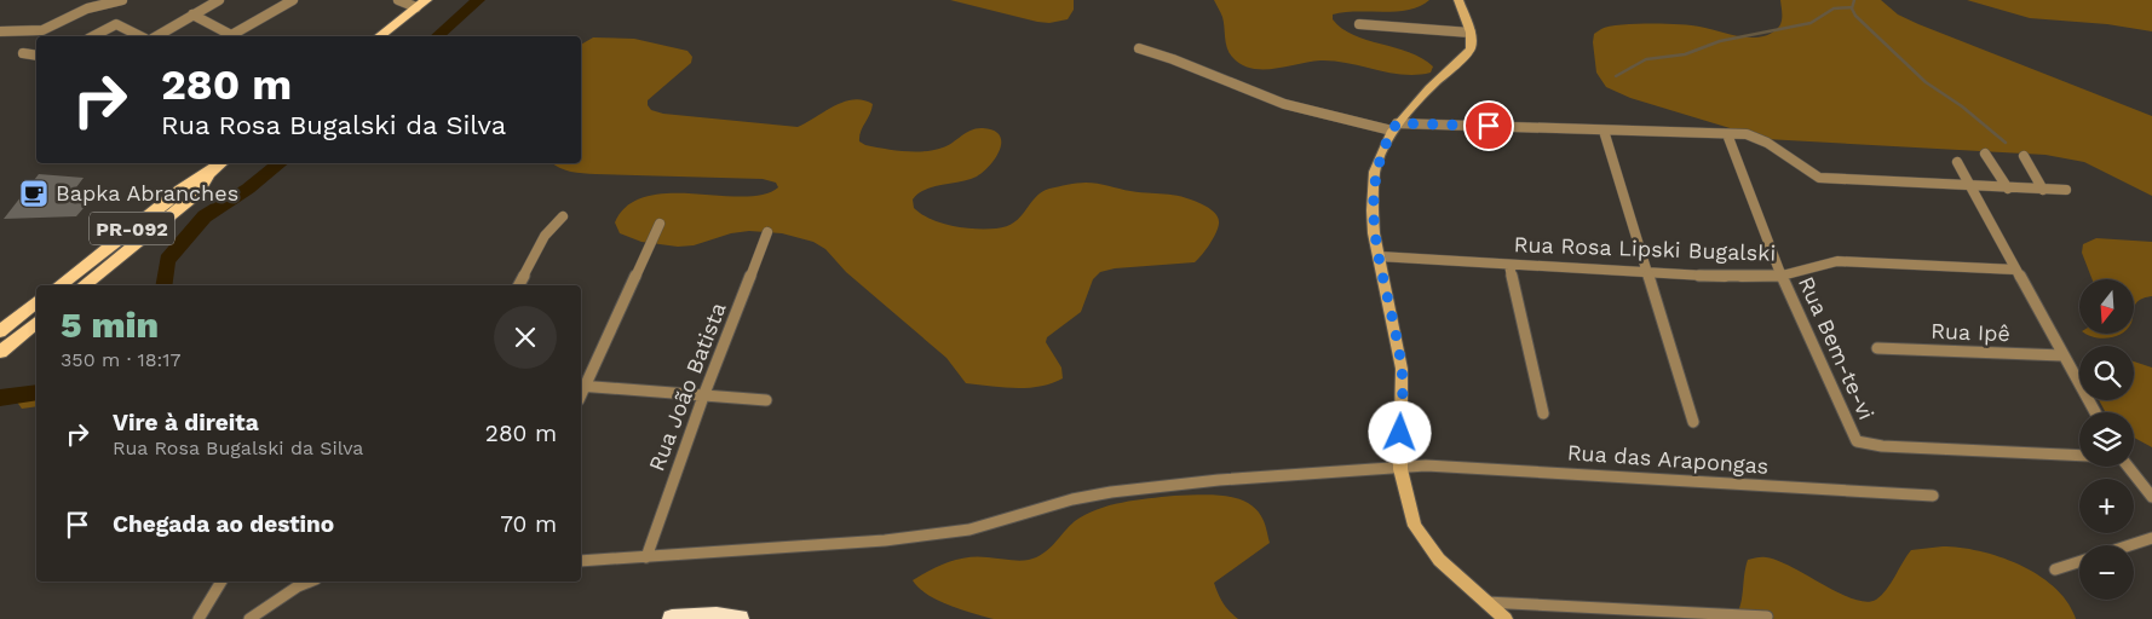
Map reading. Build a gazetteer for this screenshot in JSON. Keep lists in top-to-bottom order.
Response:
{
  "streets": {
    "main road": ["PR-092"],
    "street": [
      "Rua Rosa Lipski Bugalski",
      "Rua Ipê",
      "Rua Bem-te-vi",
      "Rua João Batista",
      "Rua das Arapongas"
    ]
  },
  "crossings": [
    ["Rua Rosa Lipski Bugalski", "Rua Bem-te-vi"]
  ],
  "places": {
    "cafe": ["Bapka Abranches"]
  },
  "north": "bottom",
  "page": {
    "turn": ["280 m", "Rua Rosa Bugalski da Silva"],
    "map_buttons": ["+", "−"],
    "heading": ["5 min", "350 m · 18:17"],
    "list": [
      {
        "name": "Vire à direita",
        "note": "Rua Rosa Bugalski da Silva",
        "value": "280 m"
      },
      {
        "name": "Chegada ao destino",
        "value": "70 m"
      }
    ]
  }
}
